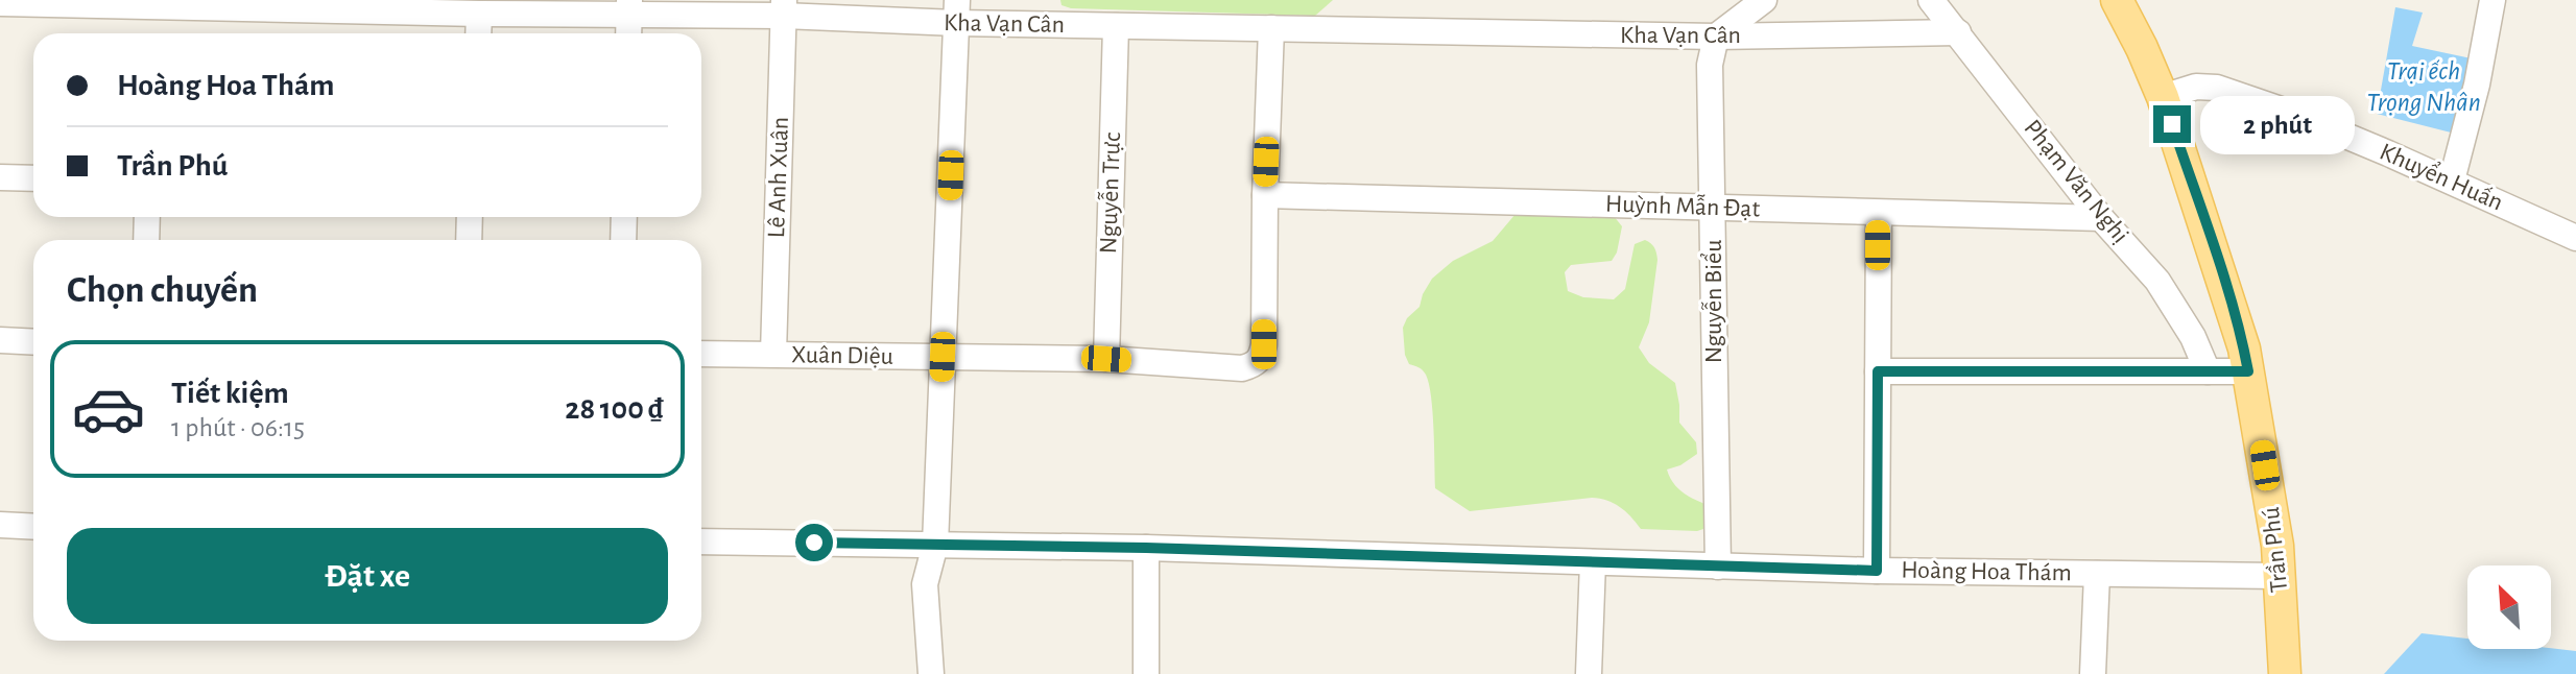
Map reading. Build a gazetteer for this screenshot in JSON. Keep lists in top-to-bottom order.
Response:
{
  "streets": {
    "main road": ["Trần Phú"],
    "street": [
      "Kha Vạn Cân",
      "Lê Anh Xuân",
      "Khuyển Huấn",
      "Phạm Văn Nghị",
      "Nguyễn Trực",
      "Huỳnh Mẫn Đạt",
      "Nguyễn Biểu",
      "Xuân Diệu",
      "Hoàng Hoa Thám"
    ]
  },
  "crossings": [
    ["Kha Vạn Cân", "Lê Anh Xuân"],
    ["Kha Vạn Cân", "Phạm Văn Nghị"],
    ["Kha Vạn Cân", "Nguyễn Trực"],
    ["Kha Vạn Cân", "Nguyễn Biểu"],
    ["Lê Anh Xuân", "Xuân Diệu"],
    ["Khuyển Huấn", "Trần Phú"],
    ["Phạm Văn Nghị", "Huỳnh Mẫn Đạt"],
    ["Nguyễn Trực", "Xuân Diệu"],
    ["Huỳnh Mẫn Đạt", "Nguyễn Biểu"],
    ["Huỳnh Mẫn Đạt", "Xuân Diệu"],
    ["Nguyễn Biểu", "Hoàng Hoa Thám"],
    ["Trần Phú", "Hoàng Hoa Thám"]
  ],
  "water": ["Trại ếch Trọng Nhân"],
  "north": "top left",
  "page": {
    "banner": ["Hoàng Hoa Thám", "Trần Phú"],
    "bubble": "2 phút",
    "heading": "Chọn chuyến",
    "list": [
      {
        "name": "Tiết kiệm",
        "note": "1 phút · 06:15",
        "value": "28 100 ₫"
      }
    ],
    "buttons": "Đặt xe"
  }
}
